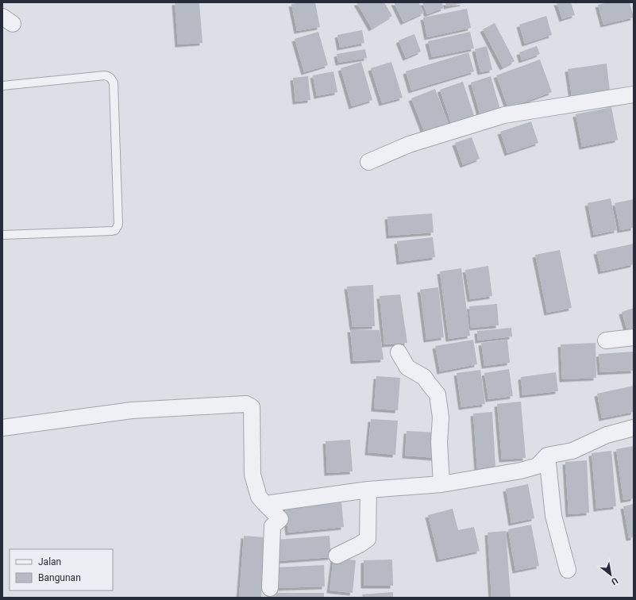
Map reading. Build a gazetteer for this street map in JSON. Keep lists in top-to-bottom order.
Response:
{
  "legend": ["Jalan", "Bangunan"],
  "north": "bottom right"
}
